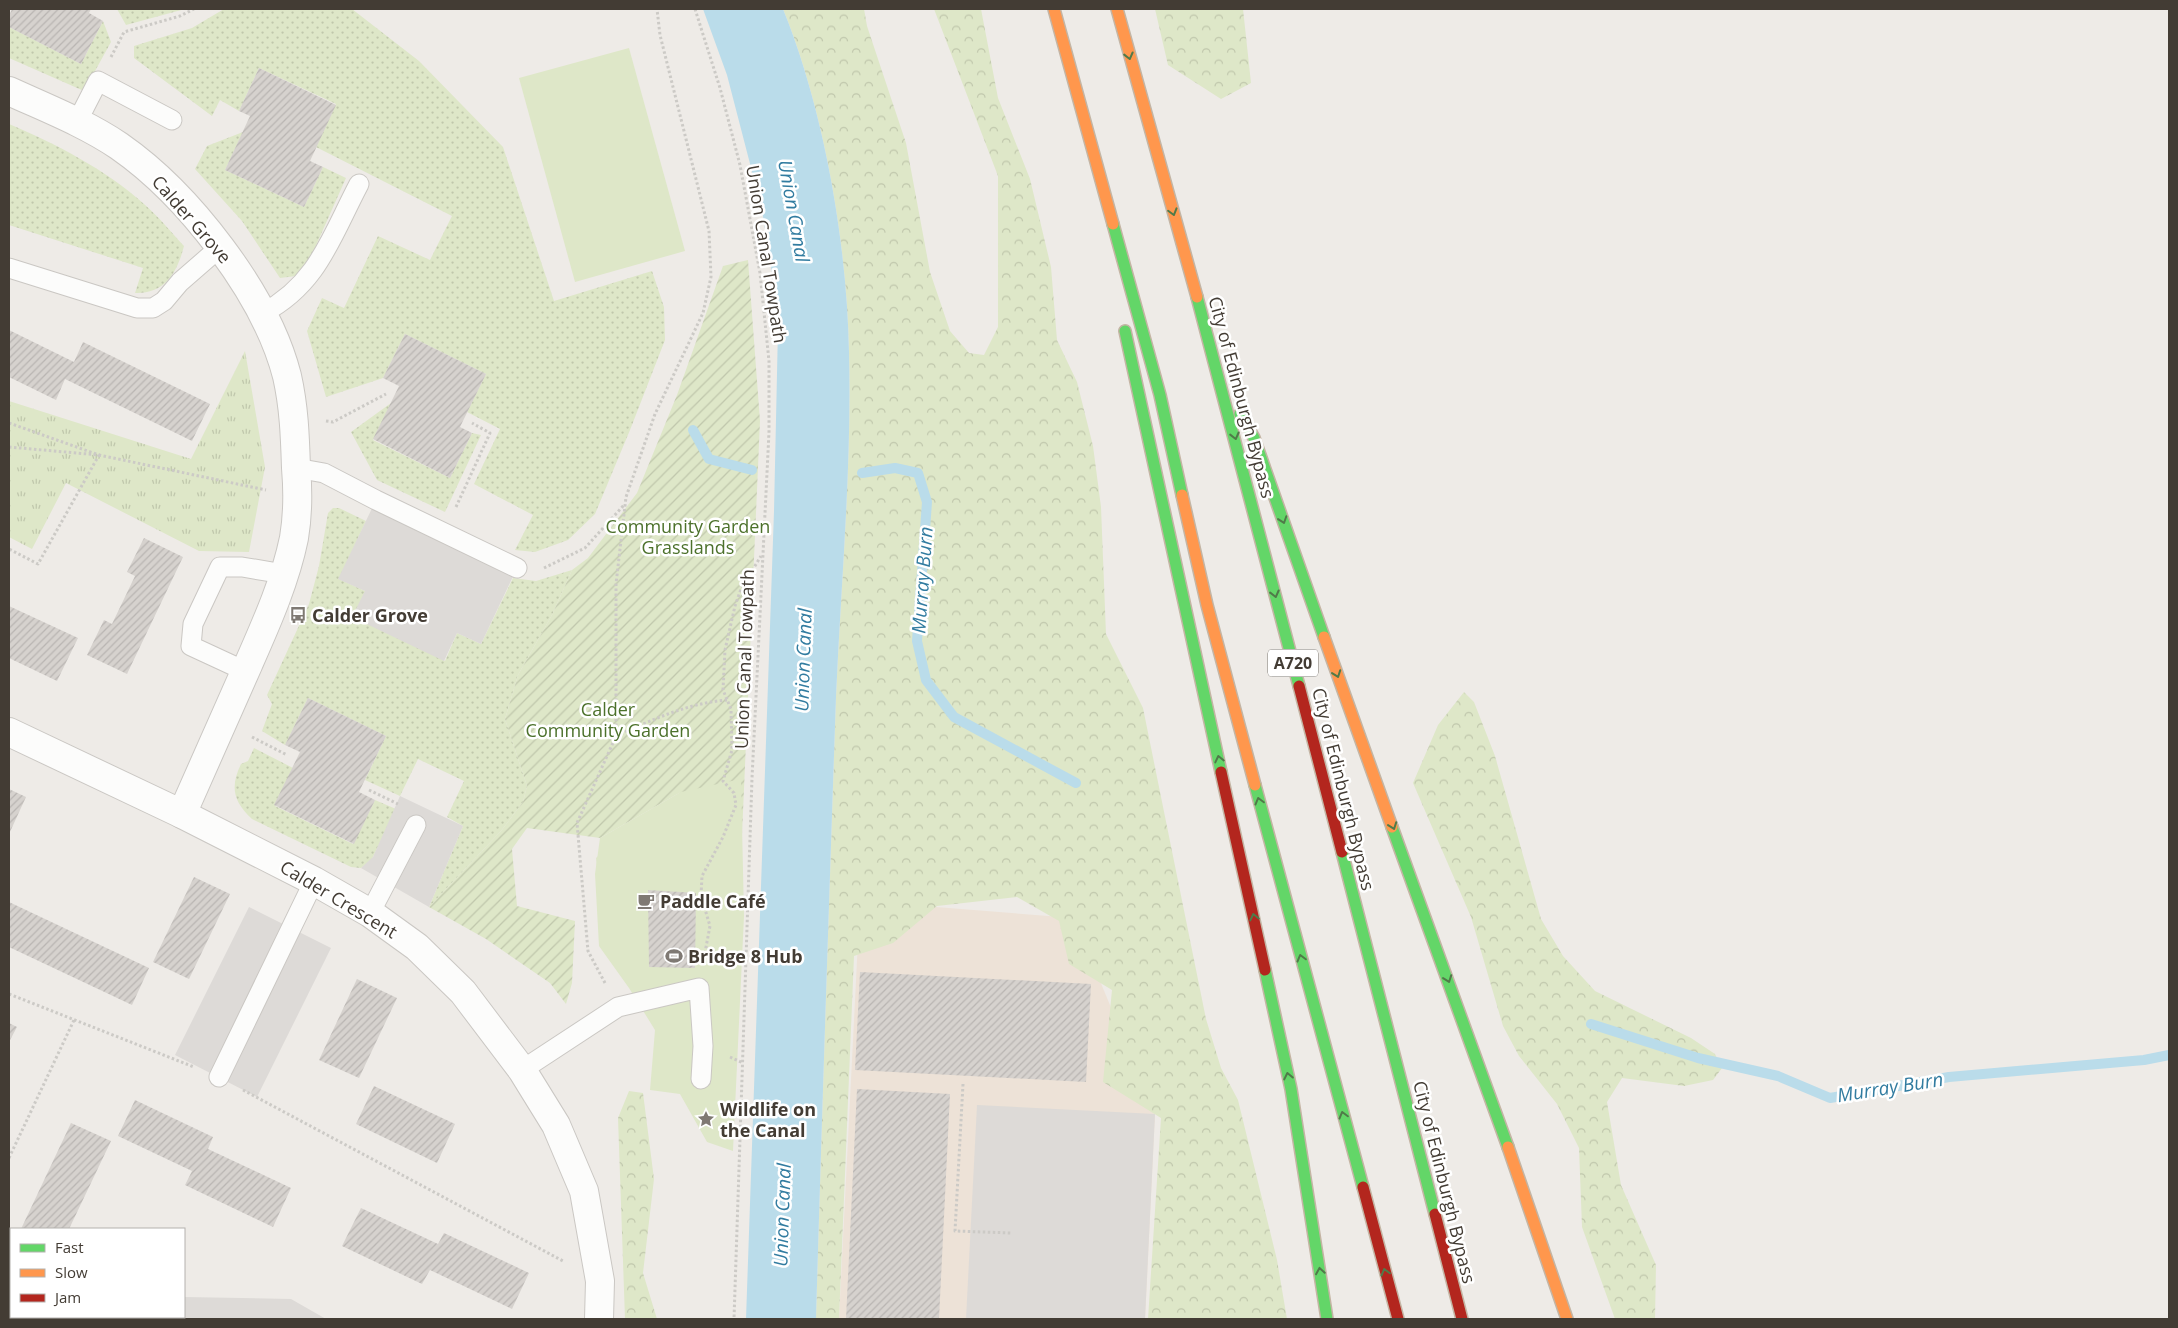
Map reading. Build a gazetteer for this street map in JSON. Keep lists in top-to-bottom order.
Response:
{
  "streets": {
    "highway": ["City of Edinburgh Bypass", "A720"],
    "street": ["Calder Grove", "Calder Crescent"],
    "path": ["Union Canal Towpath"]
  },
  "crossings": [
    ["Calder Grove", "Calder Crescent"],
    ["City of Edinburgh Bypass", "A720"]
  ],
  "water": ["Union Canal", "Murray Burn"],
  "parks": ["Community Garden Grasslands", "Calder Community Garden"],
  "places": {
    "bus stop": ["Calder Grove"],
    "cafe": ["Paddle Café"],
    "sports": ["Bridge 8 Hub"],
    "place": ["Wildlife on the Canal"]
  },
  "legend": ["Fast", "Slow", "Jam"]
}
